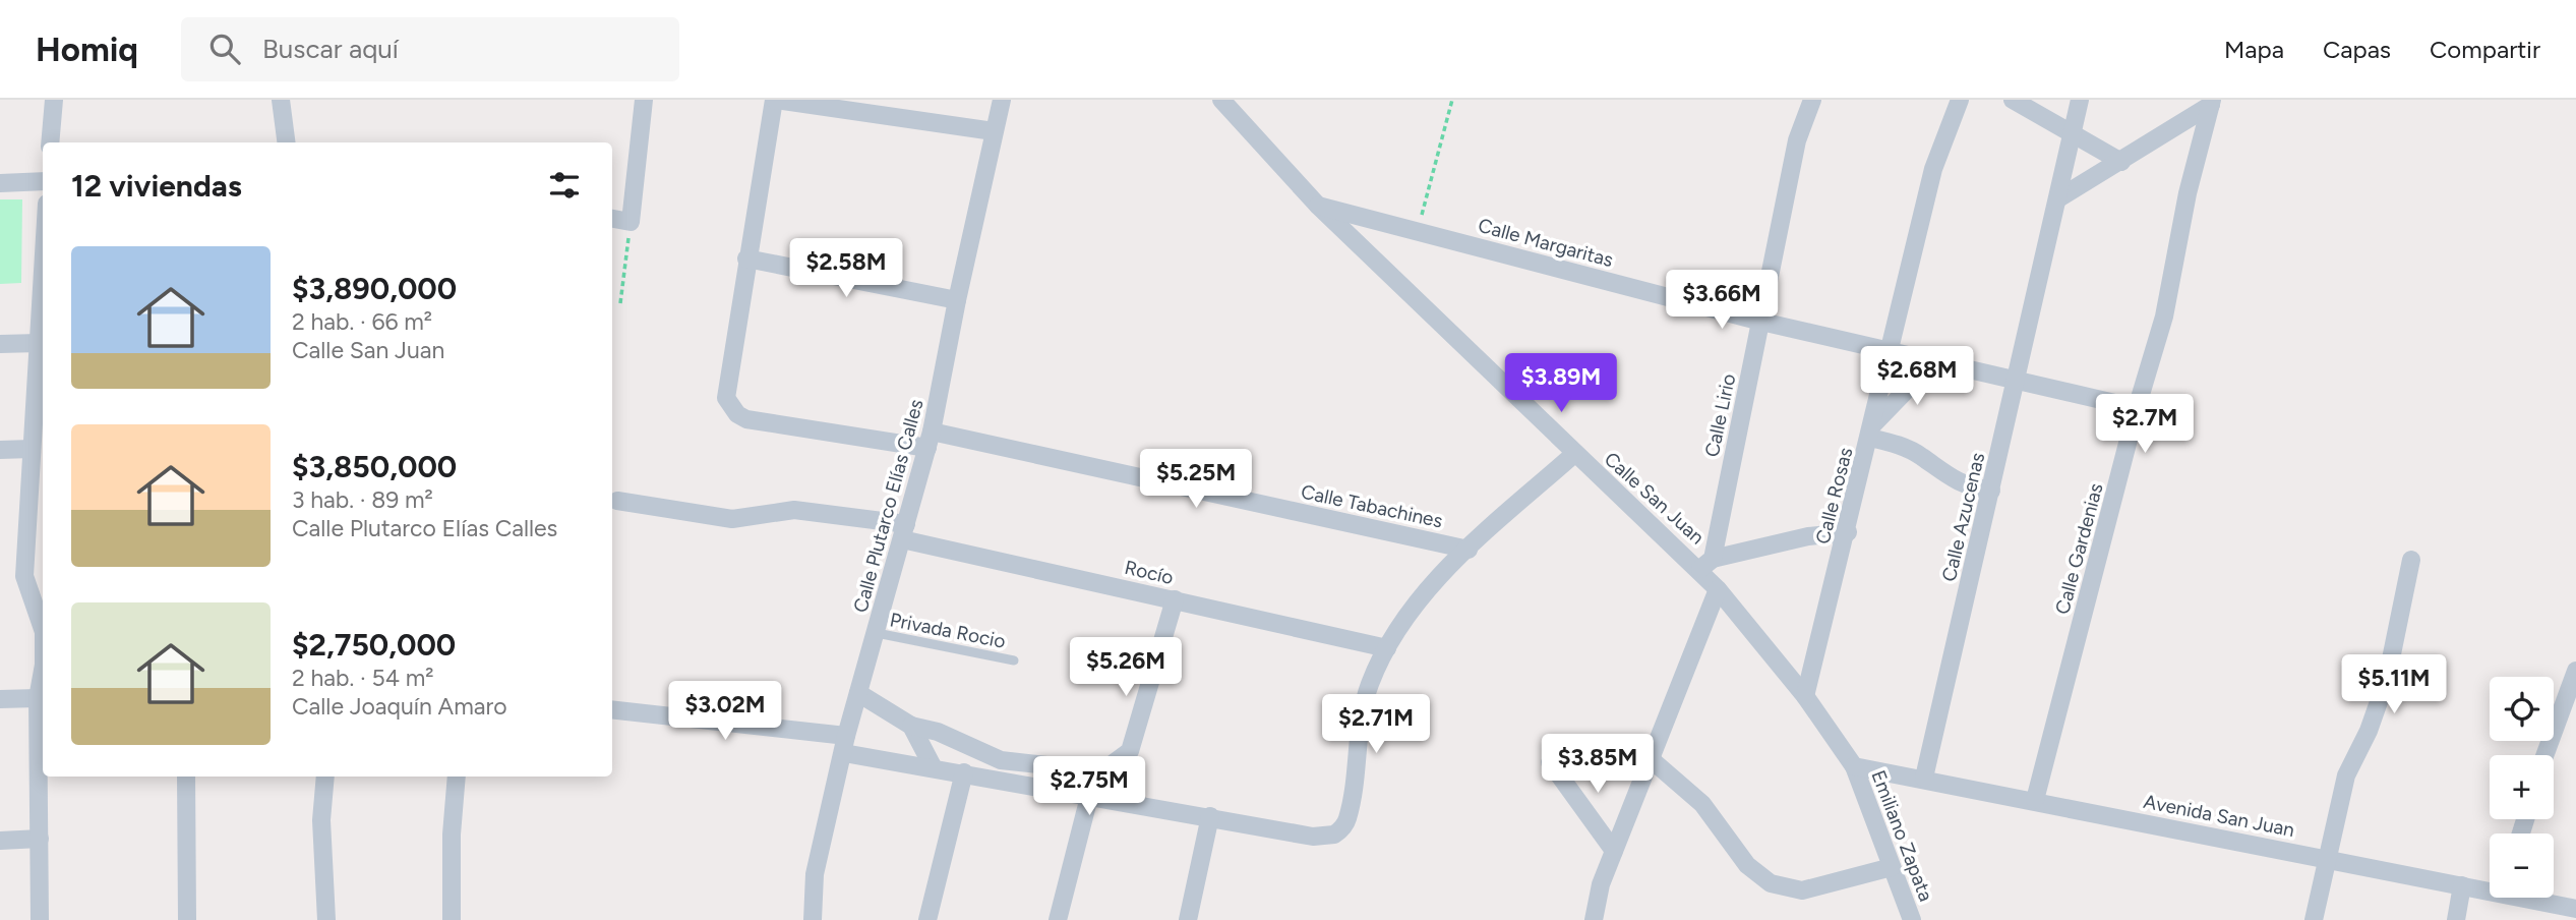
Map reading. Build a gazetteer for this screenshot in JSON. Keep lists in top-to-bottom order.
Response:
{
  "streets": {
    "street": [
      "Calle Margaritas",
      "Calle Lirio",
      "Calle Rosas",
      "Calle San Juan",
      "Calle Plutarco Elías Calles",
      "Calle Tabachines",
      "Calle Azucenas",
      "Calle Gardenias",
      "Rocío",
      "Avenida San Juan",
      "Emiliano Zapata"
    ],
    "lane": ["Privada Rocio"]
  },
  "crossings": [
    ["Calle Margaritas", "Calle Lirio"],
    ["Calle Margaritas", "Calle Rosas"],
    ["Calle Margaritas", "Calle San Juan"],
    ["Calle Margaritas", "Calle Azucenas"],
    ["Calle Margaritas", "Calle Gardenias"],
    ["Calle Lirio", "Calle San Juan"],
    ["Calle Rosas", "Calle San Juan"],
    ["Calle San Juan", "Avenida San Juan"],
    ["Calle San Juan", "Emiliano Zapata"],
    ["Calle Plutarco Elías Calles", "Calle Tabachines"],
    ["Calle Plutarco Elías Calles", "Rocío"],
    ["Calle Plutarco Elías Calles", "Privada Rocio"],
    ["Calle Azucenas", "Avenida San Juan"],
    ["Calle Gardenias", "Avenida San Juan"],
    ["Avenida San Juan", "Emiliano Zapata"]
  ],
  "page": {
    "header": "Homiq",
    "search": "Buscar aquí",
    "nav": ["Mapa", "Capas", "Compartir"],
    "heading": "12 viviendas",
    "list": [
      {
        "name": "$3,890,000",
        "note": "2 hab. · 66 m² · Calle San Juan"
      },
      {
        "name": "$3,850,000",
        "note": "3 hab. · 89 m² · Calle Plutarco Elías Calles"
      },
      {
        "name": "$2,750,000",
        "note": "2 hab. · 54 m² · Calle Joaquín Amaro"
      }
    ],
    "price": [
      "$2.58M",
      "$3.66M",
      "$2.68M",
      "$3.89M",
      "$2.7M",
      "$5.25M",
      "$5.26M",
      "$5.11M",
      "$3.02M",
      "$2.71M",
      "$3.85M",
      "$2.75M"
    ],
    "map_buttons": ["+", "−"]
  }
}
